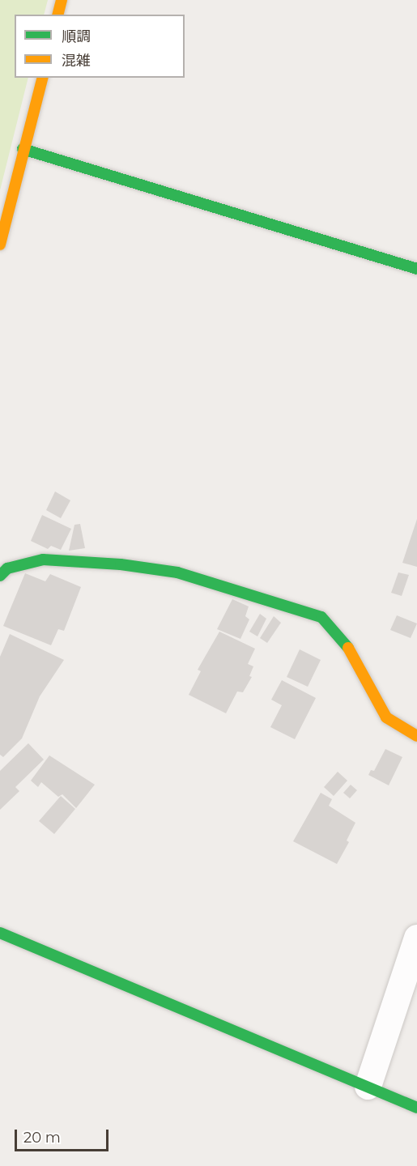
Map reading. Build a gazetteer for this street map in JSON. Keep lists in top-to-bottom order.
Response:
{
  "legend": ["順調", "混雑"],
  "scale_bar": "20 m"
}
